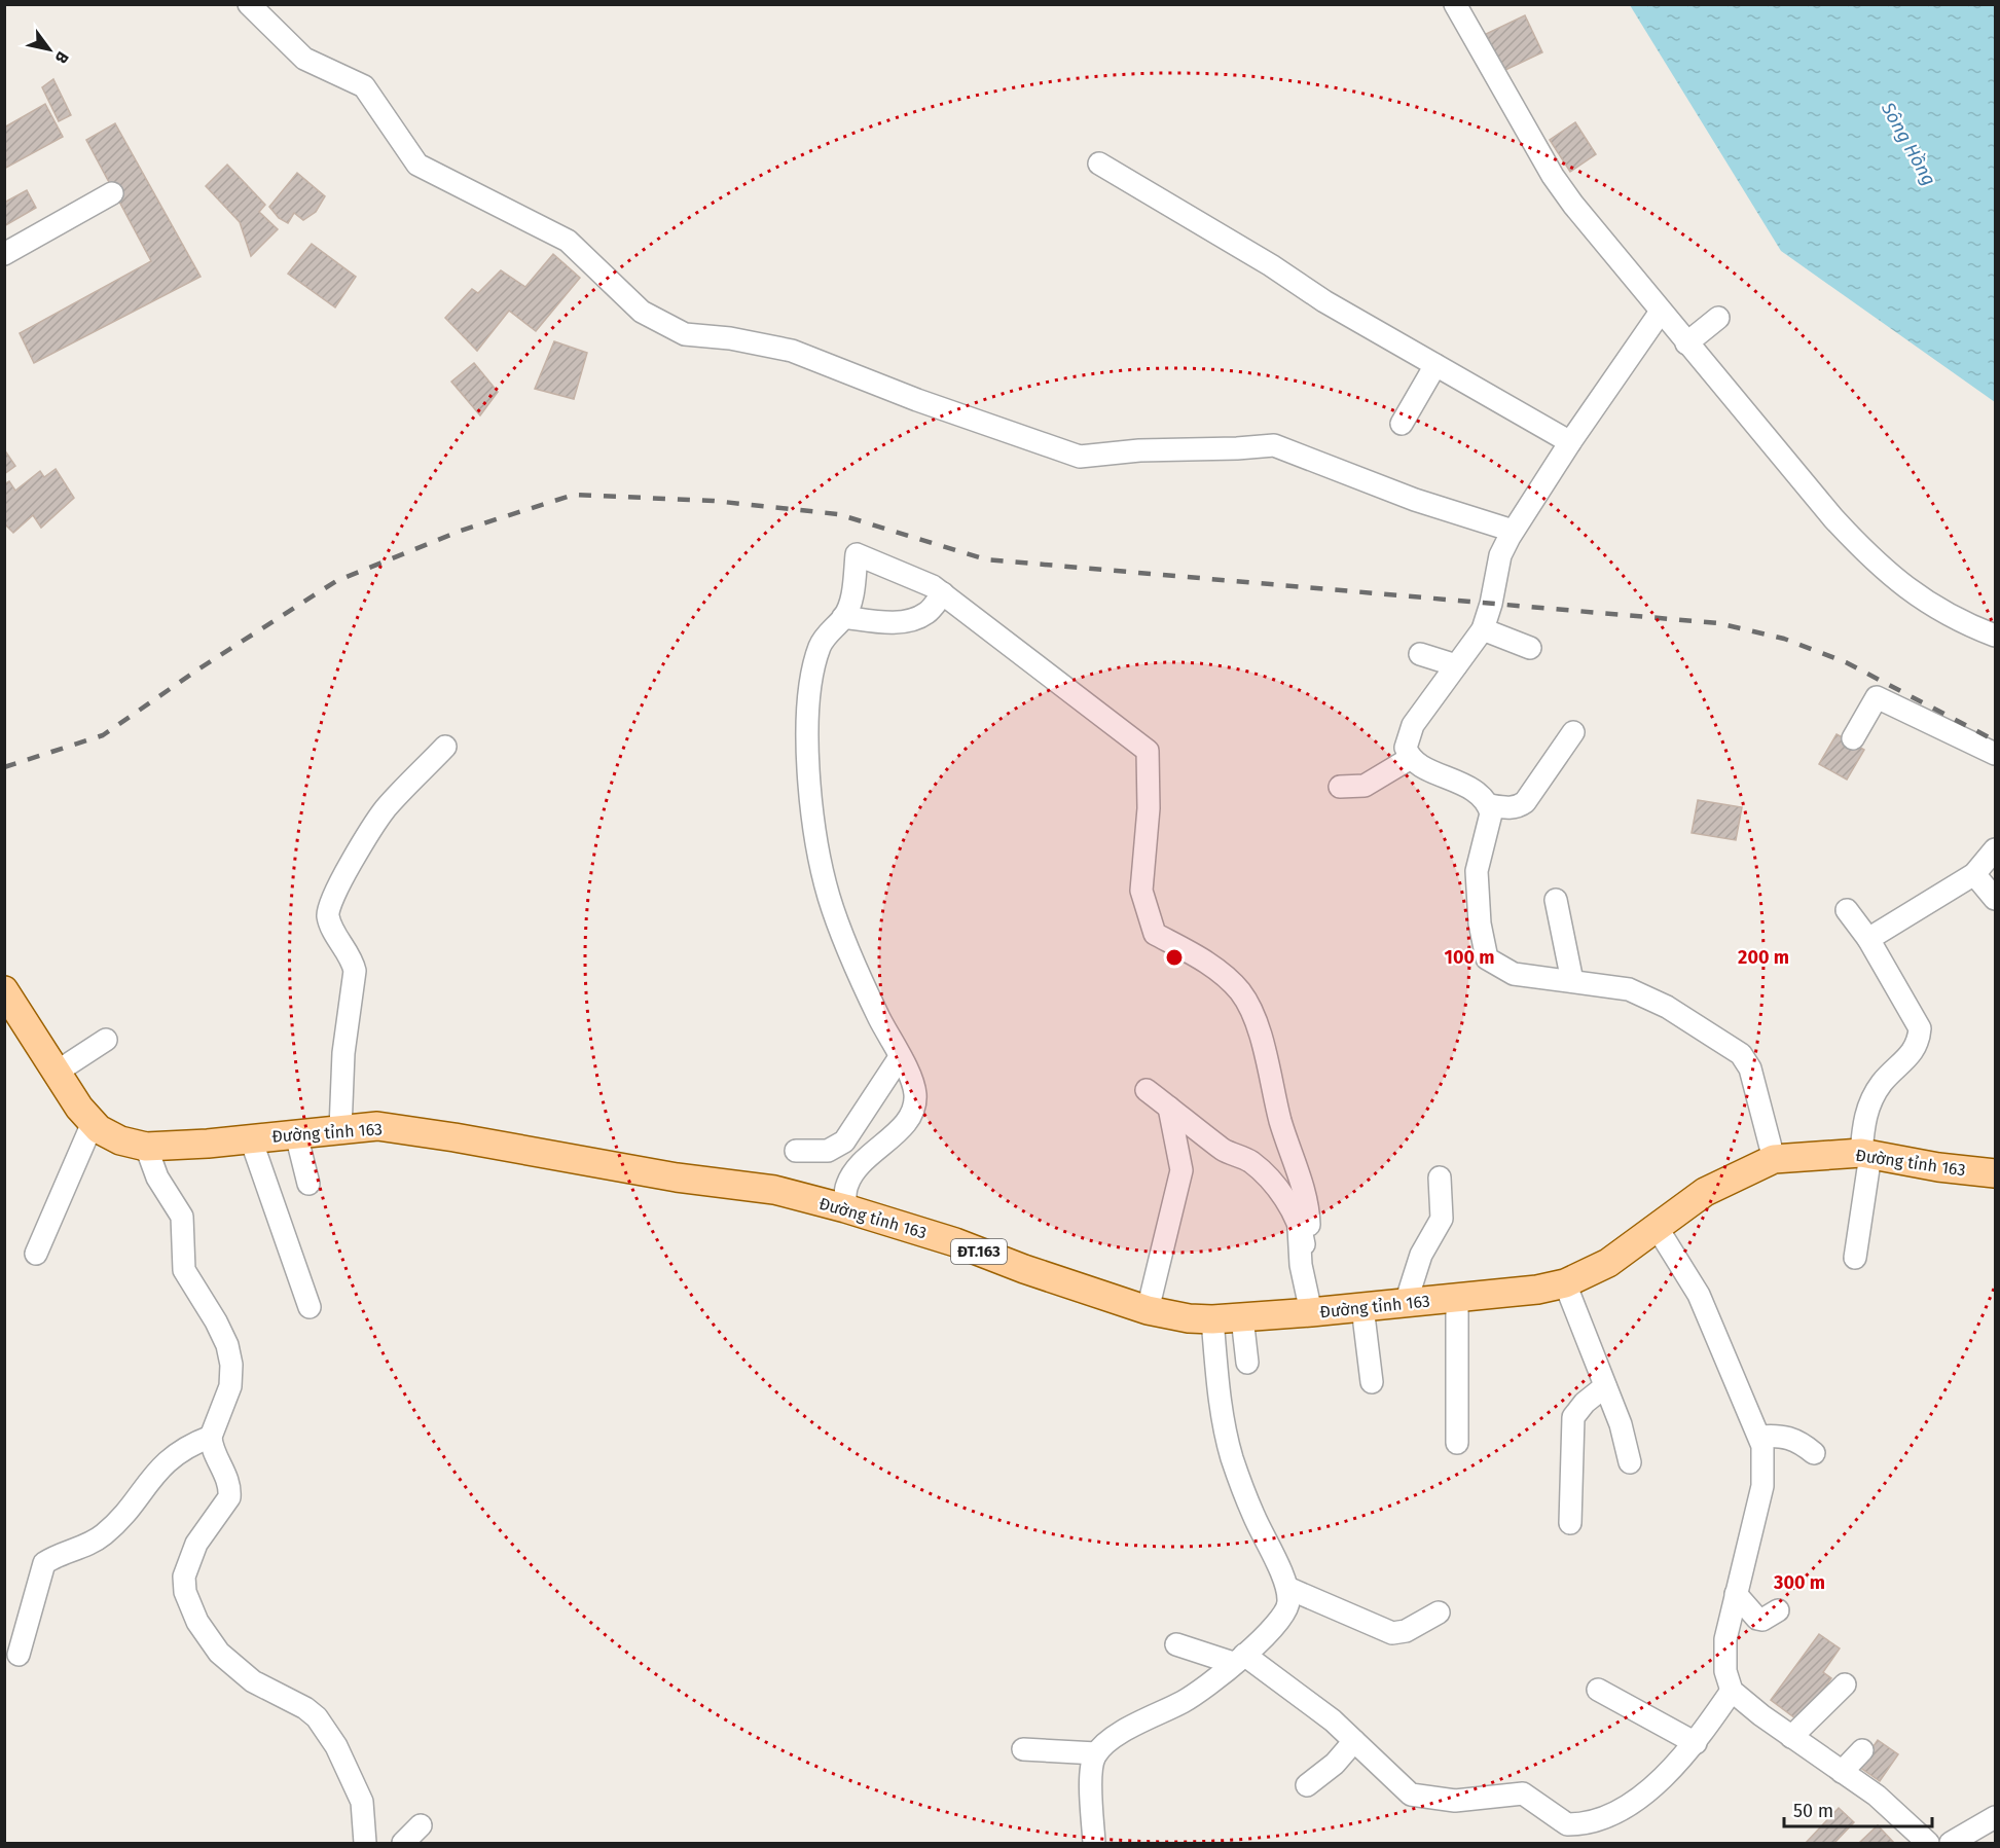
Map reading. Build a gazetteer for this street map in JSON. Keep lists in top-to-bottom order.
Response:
{
  "streets": {
    "main road": ["Đường tỉnh 163", "ĐT.163"]
  },
  "water": ["Sông Hồng"],
  "scale_bar": "50 m",
  "north": "bottom right",
  "rings": ["100 m", "200 m", "300 m"]
}
